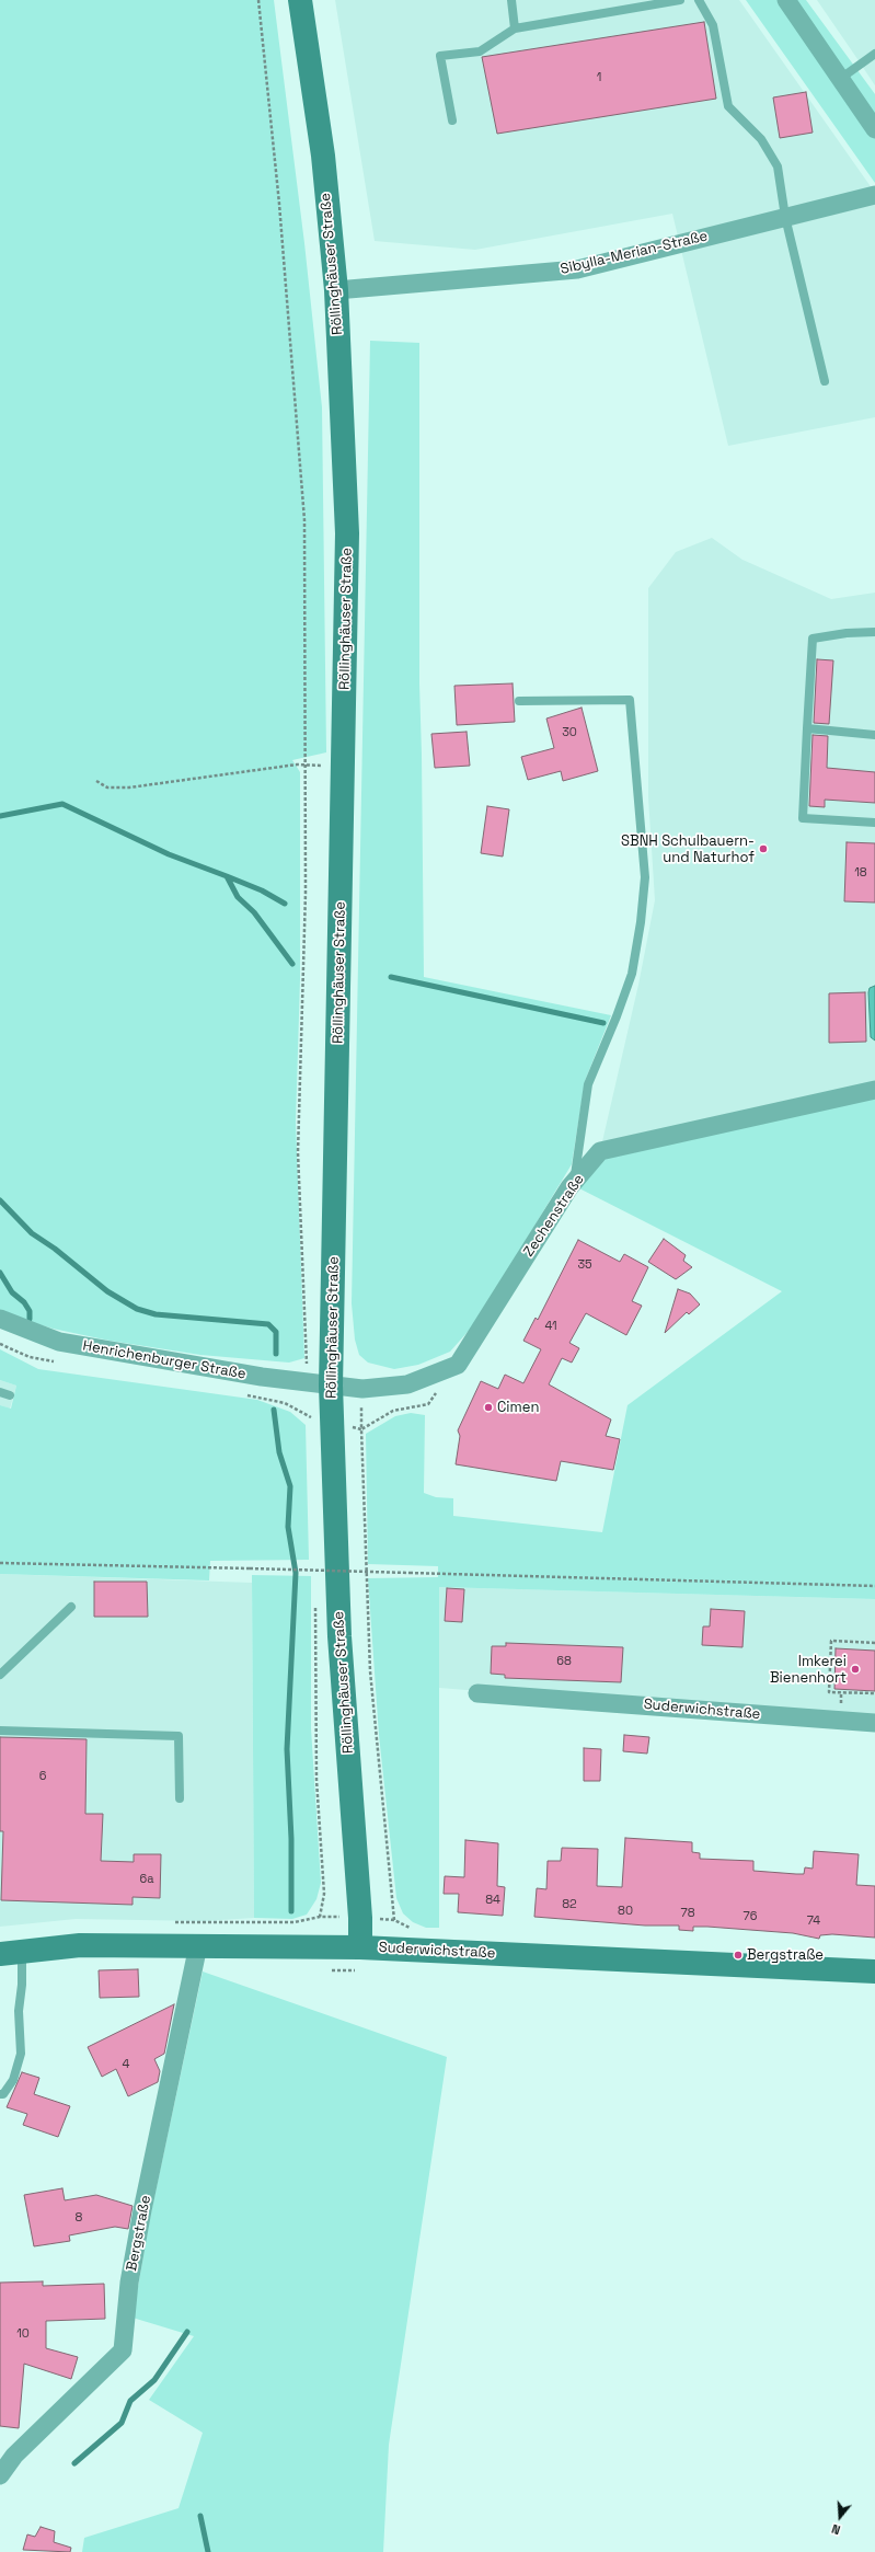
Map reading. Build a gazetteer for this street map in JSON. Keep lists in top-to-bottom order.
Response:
{
  "streets": {
    "main road": ["Röllinghäuser Straße", "Suderwichstraße"],
    "street": [
      "Sibylla-Merian-Straße",
      "Zechenstraße",
      "Henrichenburger Straße",
      "Bergstraße"
    ]
  },
  "crossings": [
    ["Sibylla-Merian-Straße", "Röllinghäuser Straße"],
    ["Röllinghäuser Straße", "Zechenstraße"],
    ["Röllinghäuser Straße", "Henrichenburger Straße"],
    ["Röllinghäuser Straße", "Suderwichstraße"],
    ["Zechenstraße", "Henrichenburger Straße"],
    ["Suderwichstraße", "Bergstraße"]
  ],
  "places": [
    "SBNH Schulbauern- und Naturhof",
    "Cimen",
    "Imkerei Bienenhort",
    "Bergstraße"
  ],
  "house_numbers": [
    "1",
    "30",
    "18",
    "35",
    "41",
    "68",
    "6",
    "6a",
    "84",
    "82",
    "80",
    "78",
    "76",
    "74",
    "4",
    "8",
    "10"
  ],
  "north": "bottom"
}
